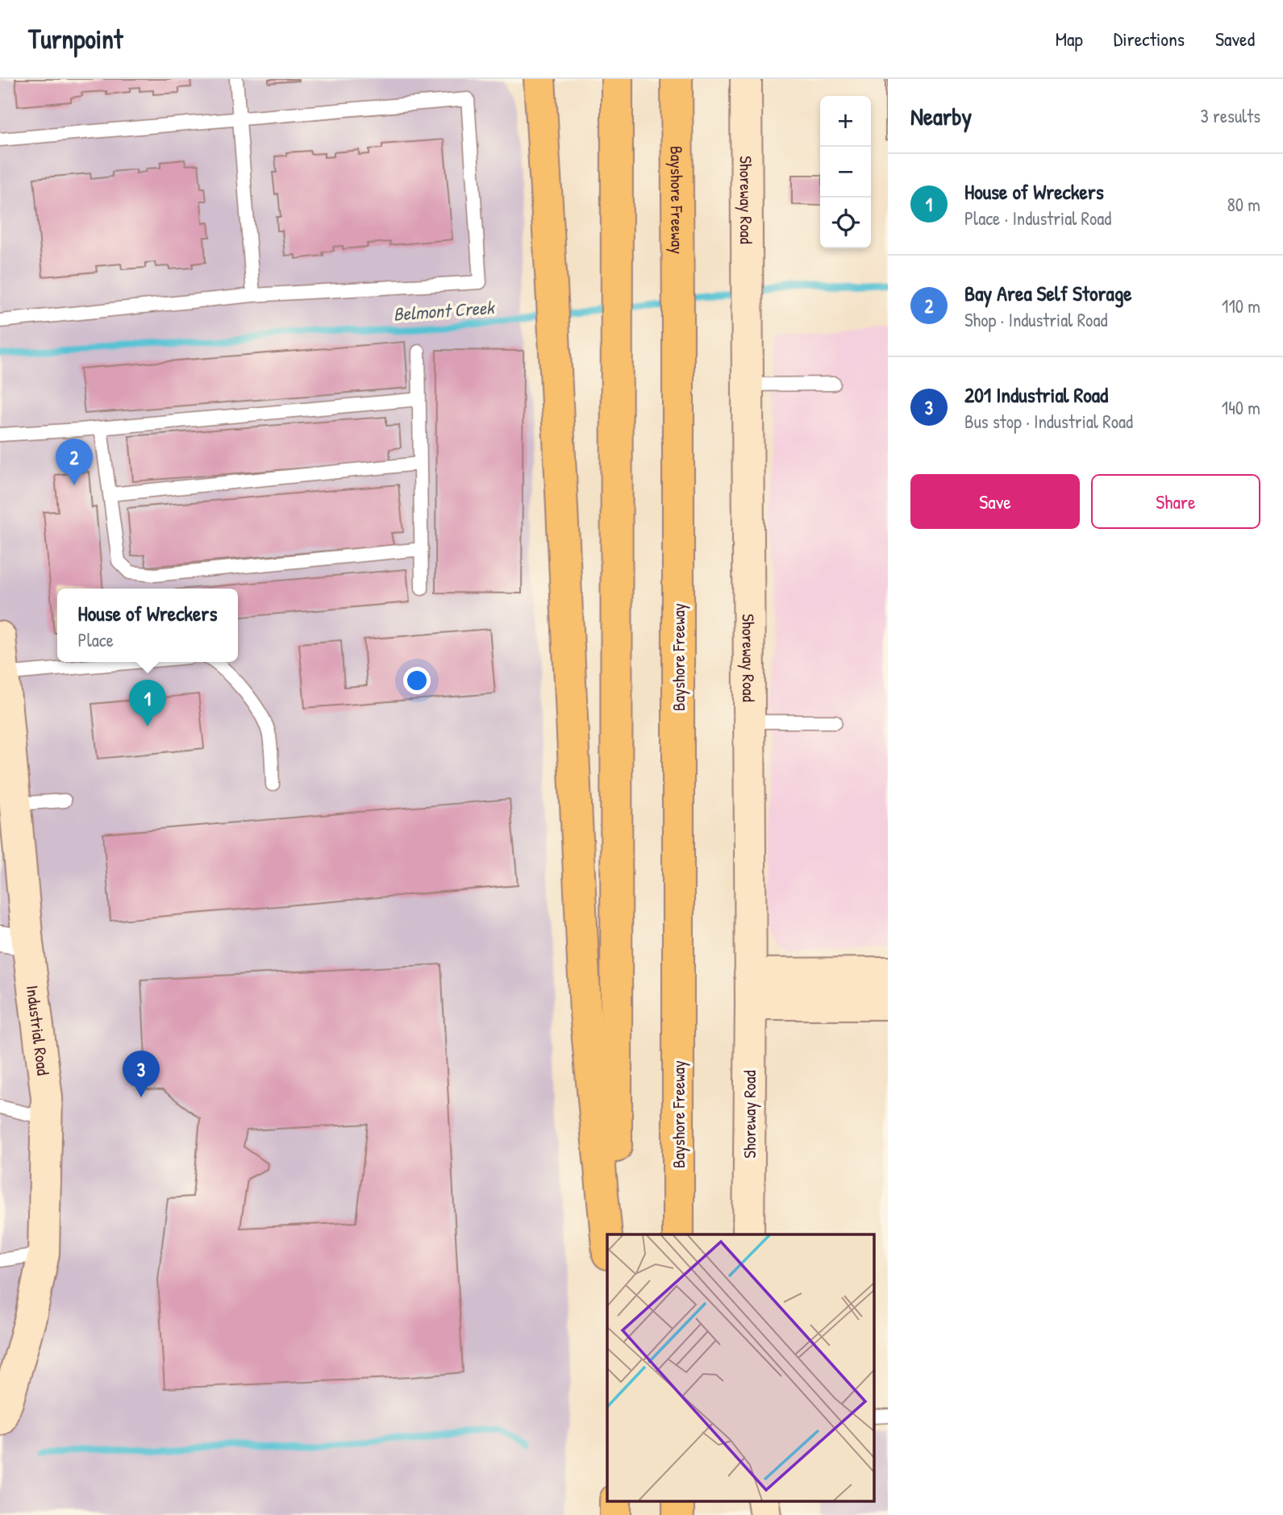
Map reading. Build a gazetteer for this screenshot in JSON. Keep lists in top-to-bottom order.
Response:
{
  "streets": {
    "highway": ["Bayshore Freeway"],
    "street": ["Shoreway Road", "Industrial Road"]
  },
  "water": ["Belmont Creek"],
  "page": {
    "header": "Turnpoint",
    "nav": ["Map", "Directions", "Saved"],
    "heading": ["Nearby", "3 results"],
    "map_buttons": ["+", "−"],
    "list": [
      {
        "mark": "1",
        "name": "House of Wreckers",
        "note": "Place · Industrial Road",
        "value": "80 m"
      },
      {
        "mark": "2",
        "name": "Bay Area Self Storage",
        "note": "Shop · Industrial Road",
        "value": "110 m"
      },
      {
        "mark": "3",
        "name": "201 Industrial Road",
        "note": "Bus stop · Industrial Road",
        "value": "140 m"
      }
    ],
    "pins": ["2", "1", "3"],
    "buttons": ["Save", "Share"],
    "popup": ["House of Wreckers", "Place"]
  }
}
